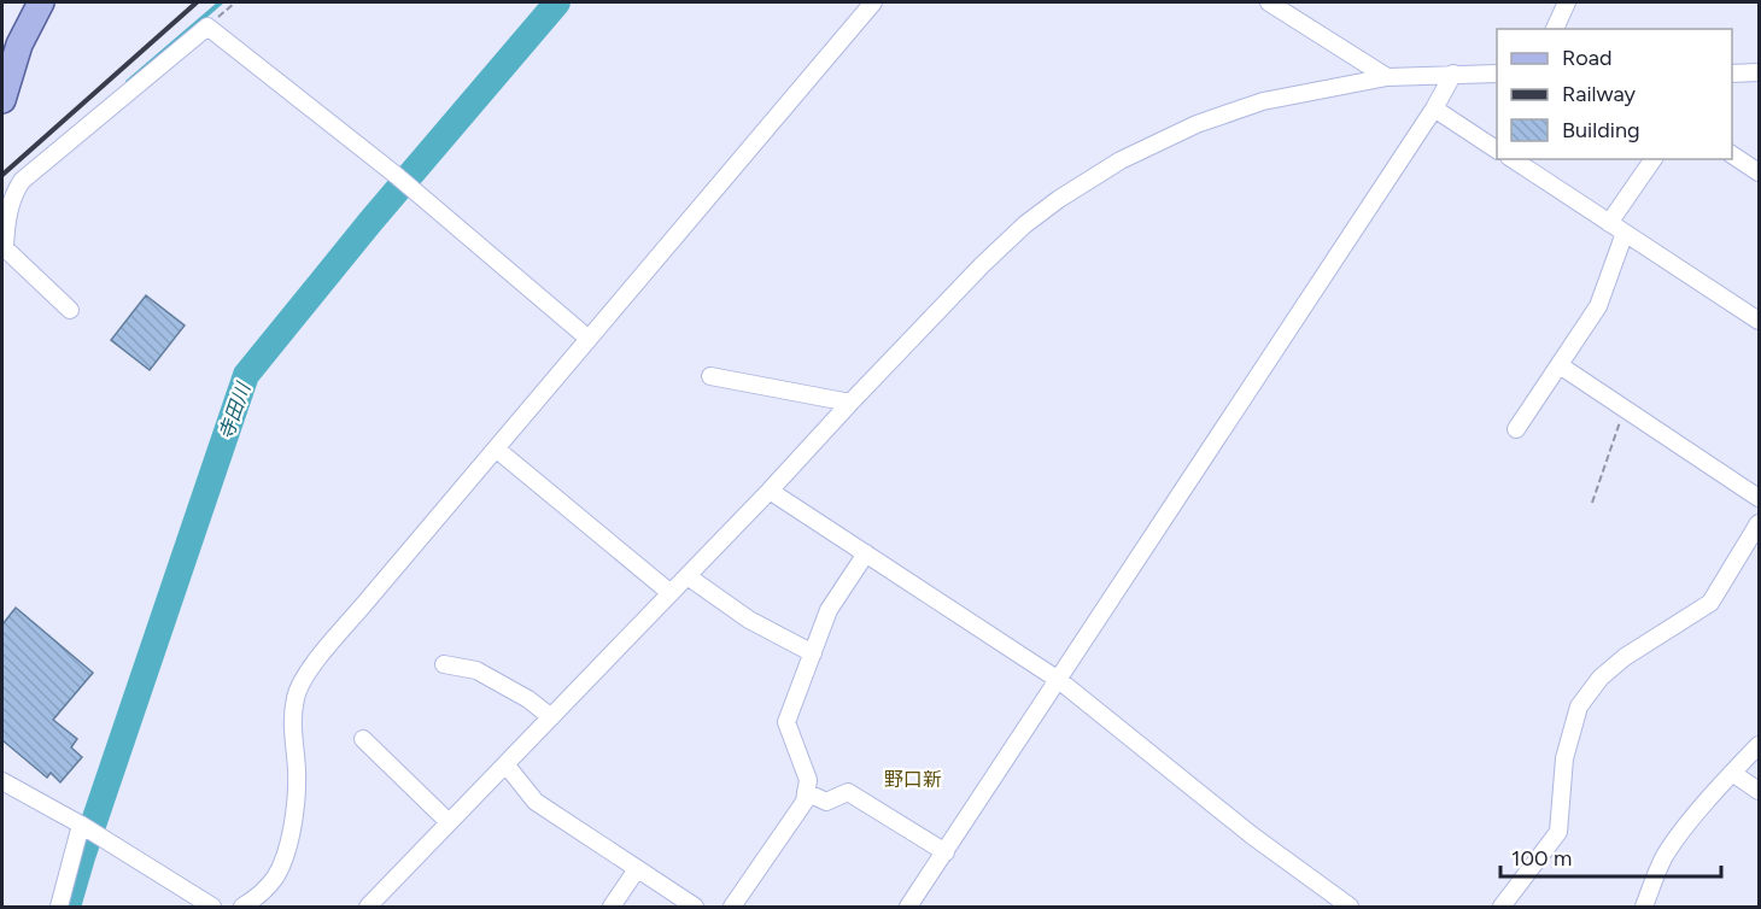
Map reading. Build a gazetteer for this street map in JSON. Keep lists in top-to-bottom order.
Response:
{
  "districts": ["野口新"],
  "water": ["寺田川"],
  "legend": ["Road", "Railway", "Building"],
  "scale_bar": "100 m"
}
